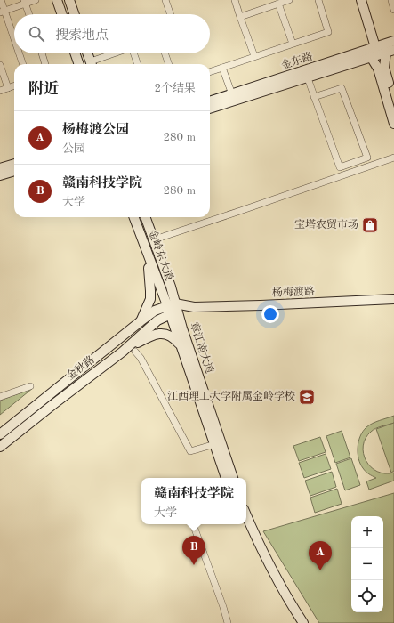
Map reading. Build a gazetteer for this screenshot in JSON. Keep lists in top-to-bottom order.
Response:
{
  "streets": {
    "main road": [
      "金东路",
      "金岭东大道",
      "杨梅渡路",
      "章江南大道",
      "金秋路"
    ]
  },
  "crossings": [
    ["金岭东大道", "杨梅渡路"],
    ["金岭东大道", "章江南大道"],
    ["金岭东大道", "金秋路"],
    ["杨梅渡路", "章江南大道"],
    ["杨梅渡路", "金秋路"],
    ["章江南大道", "金秋路"]
  ],
  "places": {
    "shop": ["宝塔农贸市场"],
    "school or university": ["江西理工大学附属金岭学校"]
  },
  "page": {
    "search": "搜索地点",
    "heading": ["附近", "2个结果"],
    "list": [
      {
        "mark": "A",
        "name": "杨梅渡公园",
        "note": "公园",
        "value": "280 m"
      },
      {
        "mark": "B",
        "name": "赣南科技学院",
        "note": "大学",
        "value": "280 m"
      }
    ],
    "popup": ["赣南科技学院", "大学"],
    "map_buttons": ["+", "−"],
    "pins": ["B", "A"]
  }
}
